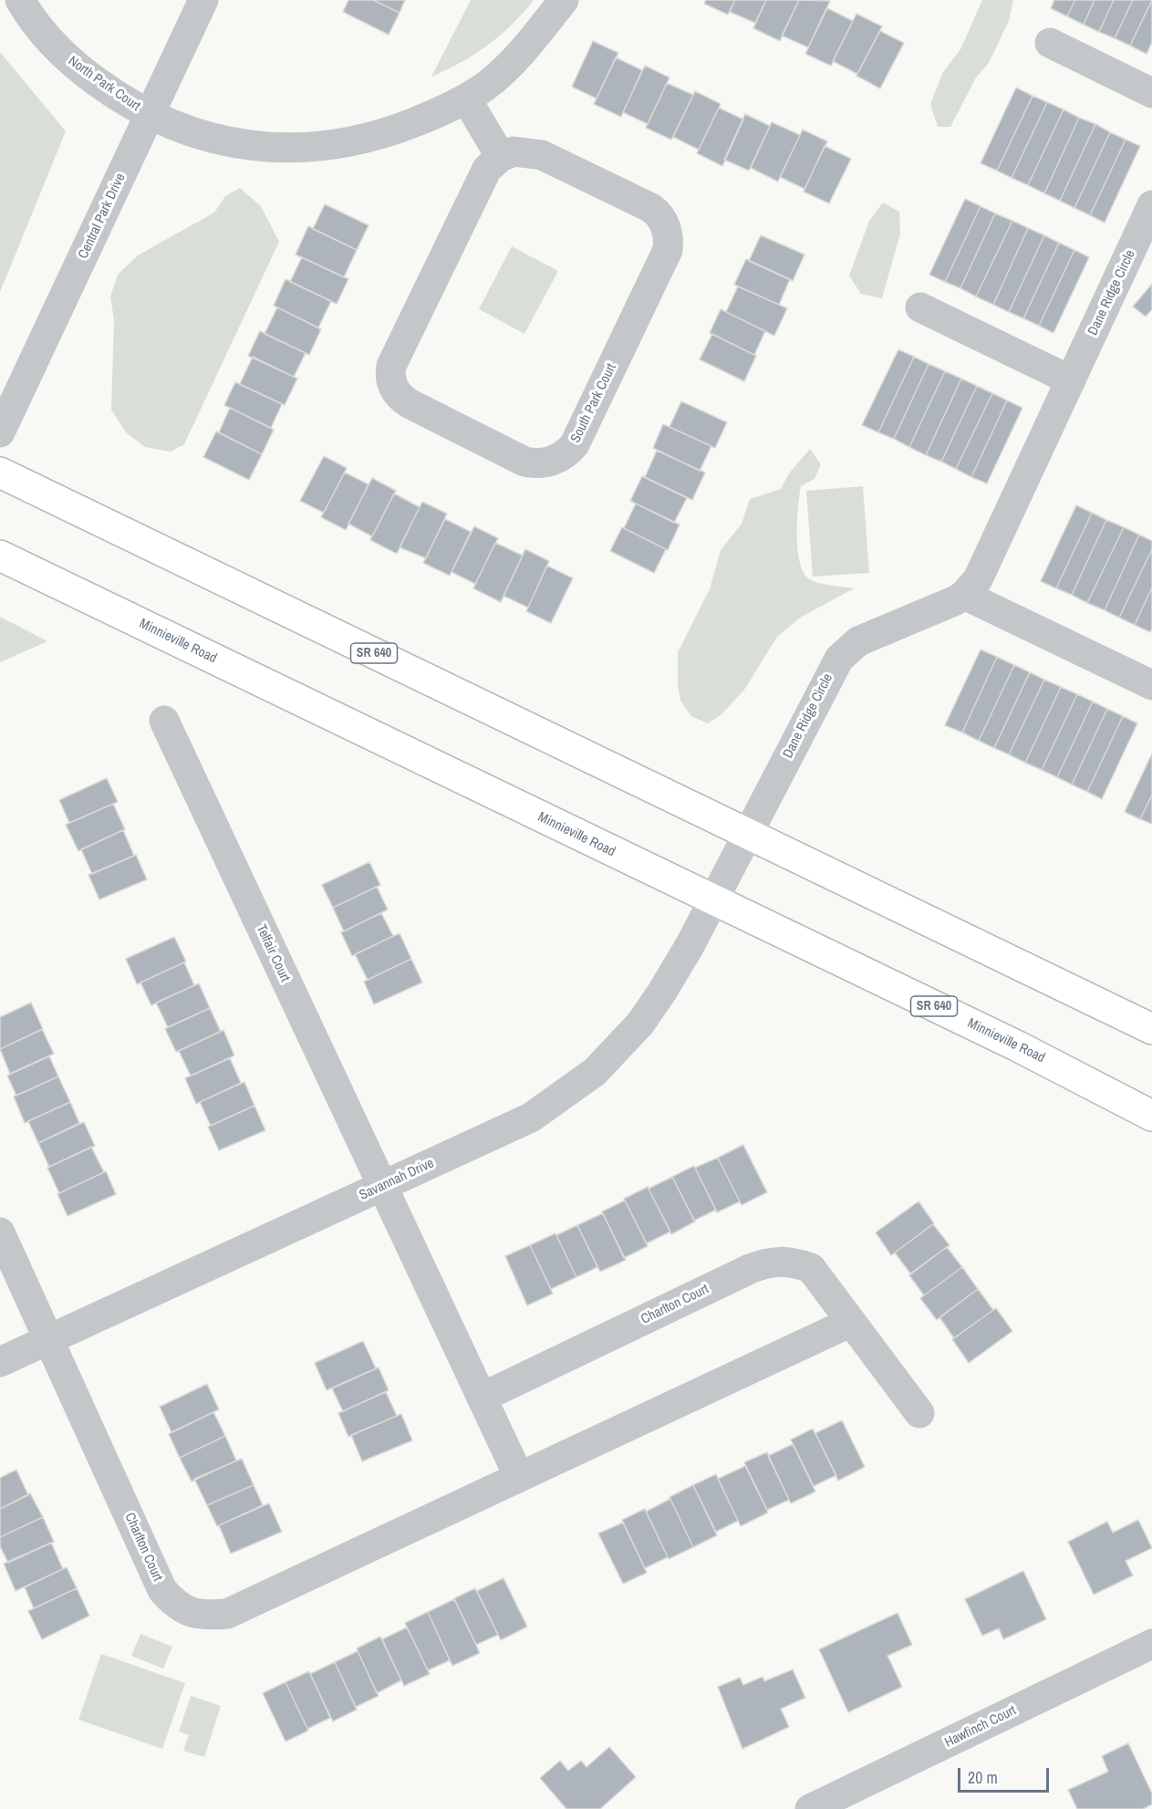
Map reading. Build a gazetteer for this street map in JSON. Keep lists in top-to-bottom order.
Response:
{
  "streets": {
    "main road": ["Minnieville Road", "SR 640"],
    "street": [
      "North Park Court",
      "Central Park Drive",
      "Dane Ridge Circle",
      "South Park Court",
      "Telfair Court",
      "Savannah Drive",
      "Charlton Court",
      "Hawfinch Court"
    ]
  },
  "crossings": [
    ["North Park Court", "Central Park Drive"],
    ["Dane Ridge Circle", "Minnieville Road"],
    ["Dane Ridge Circle", "SR 640"],
    ["Dane Ridge Circle", "Savannah Drive"],
    ["Minnieville Road", "Savannah Drive"],
    ["Telfair Court", "Savannah Drive"],
    ["Savannah Drive", "Charlton Court"]
  ],
  "scale_bar": "20 m"
}
